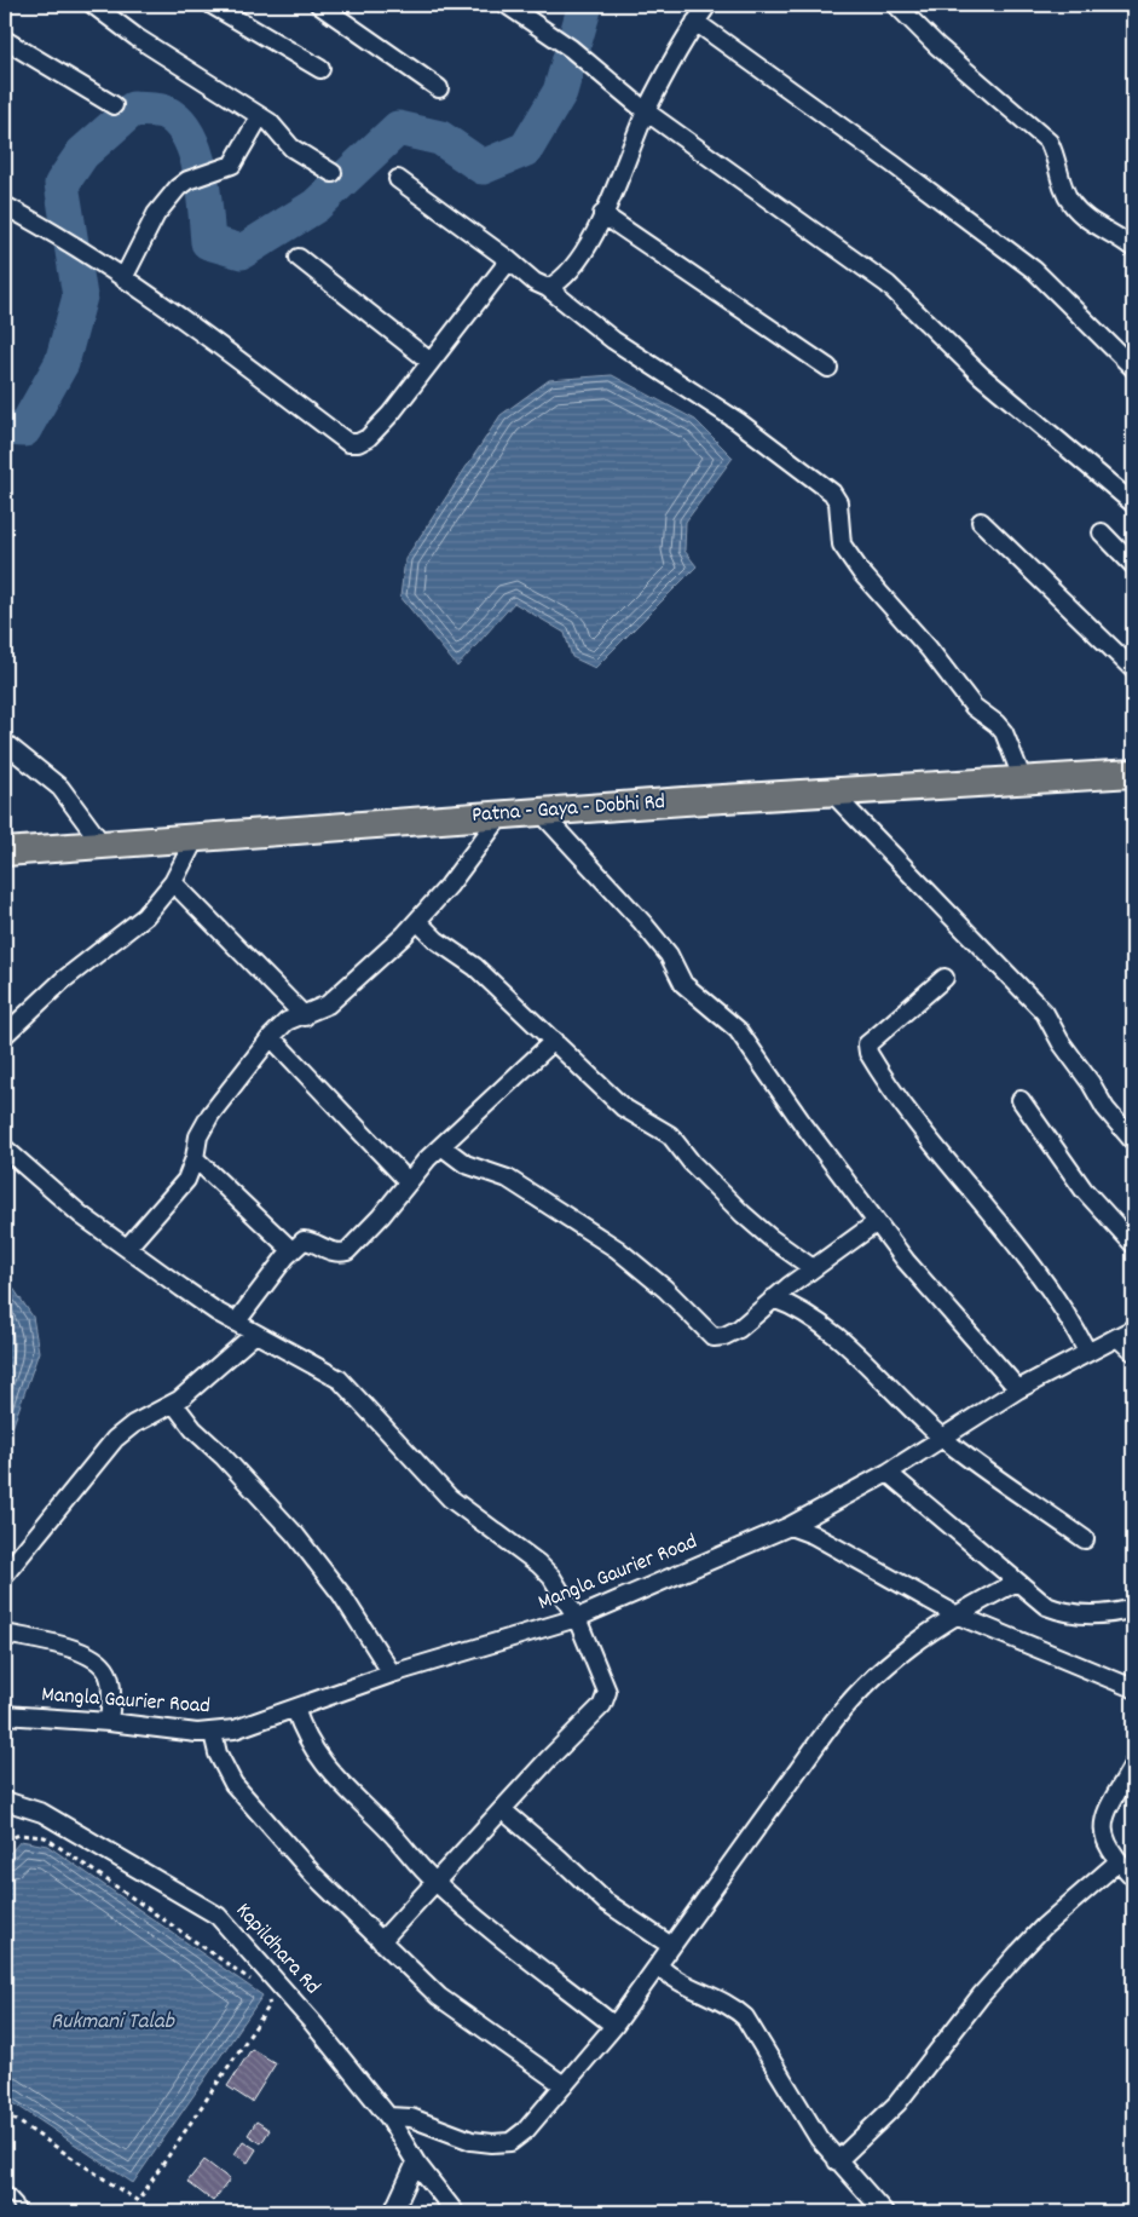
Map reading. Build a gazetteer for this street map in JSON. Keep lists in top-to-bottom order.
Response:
{
  "streets": {
    "main road": ["Patna - Gaya - Dobhi Rd"],
    "street": ["Mangla Gaurier Road", "Kapildhara Rd"]
  },
  "water": ["Rukmani Talab"]
}
